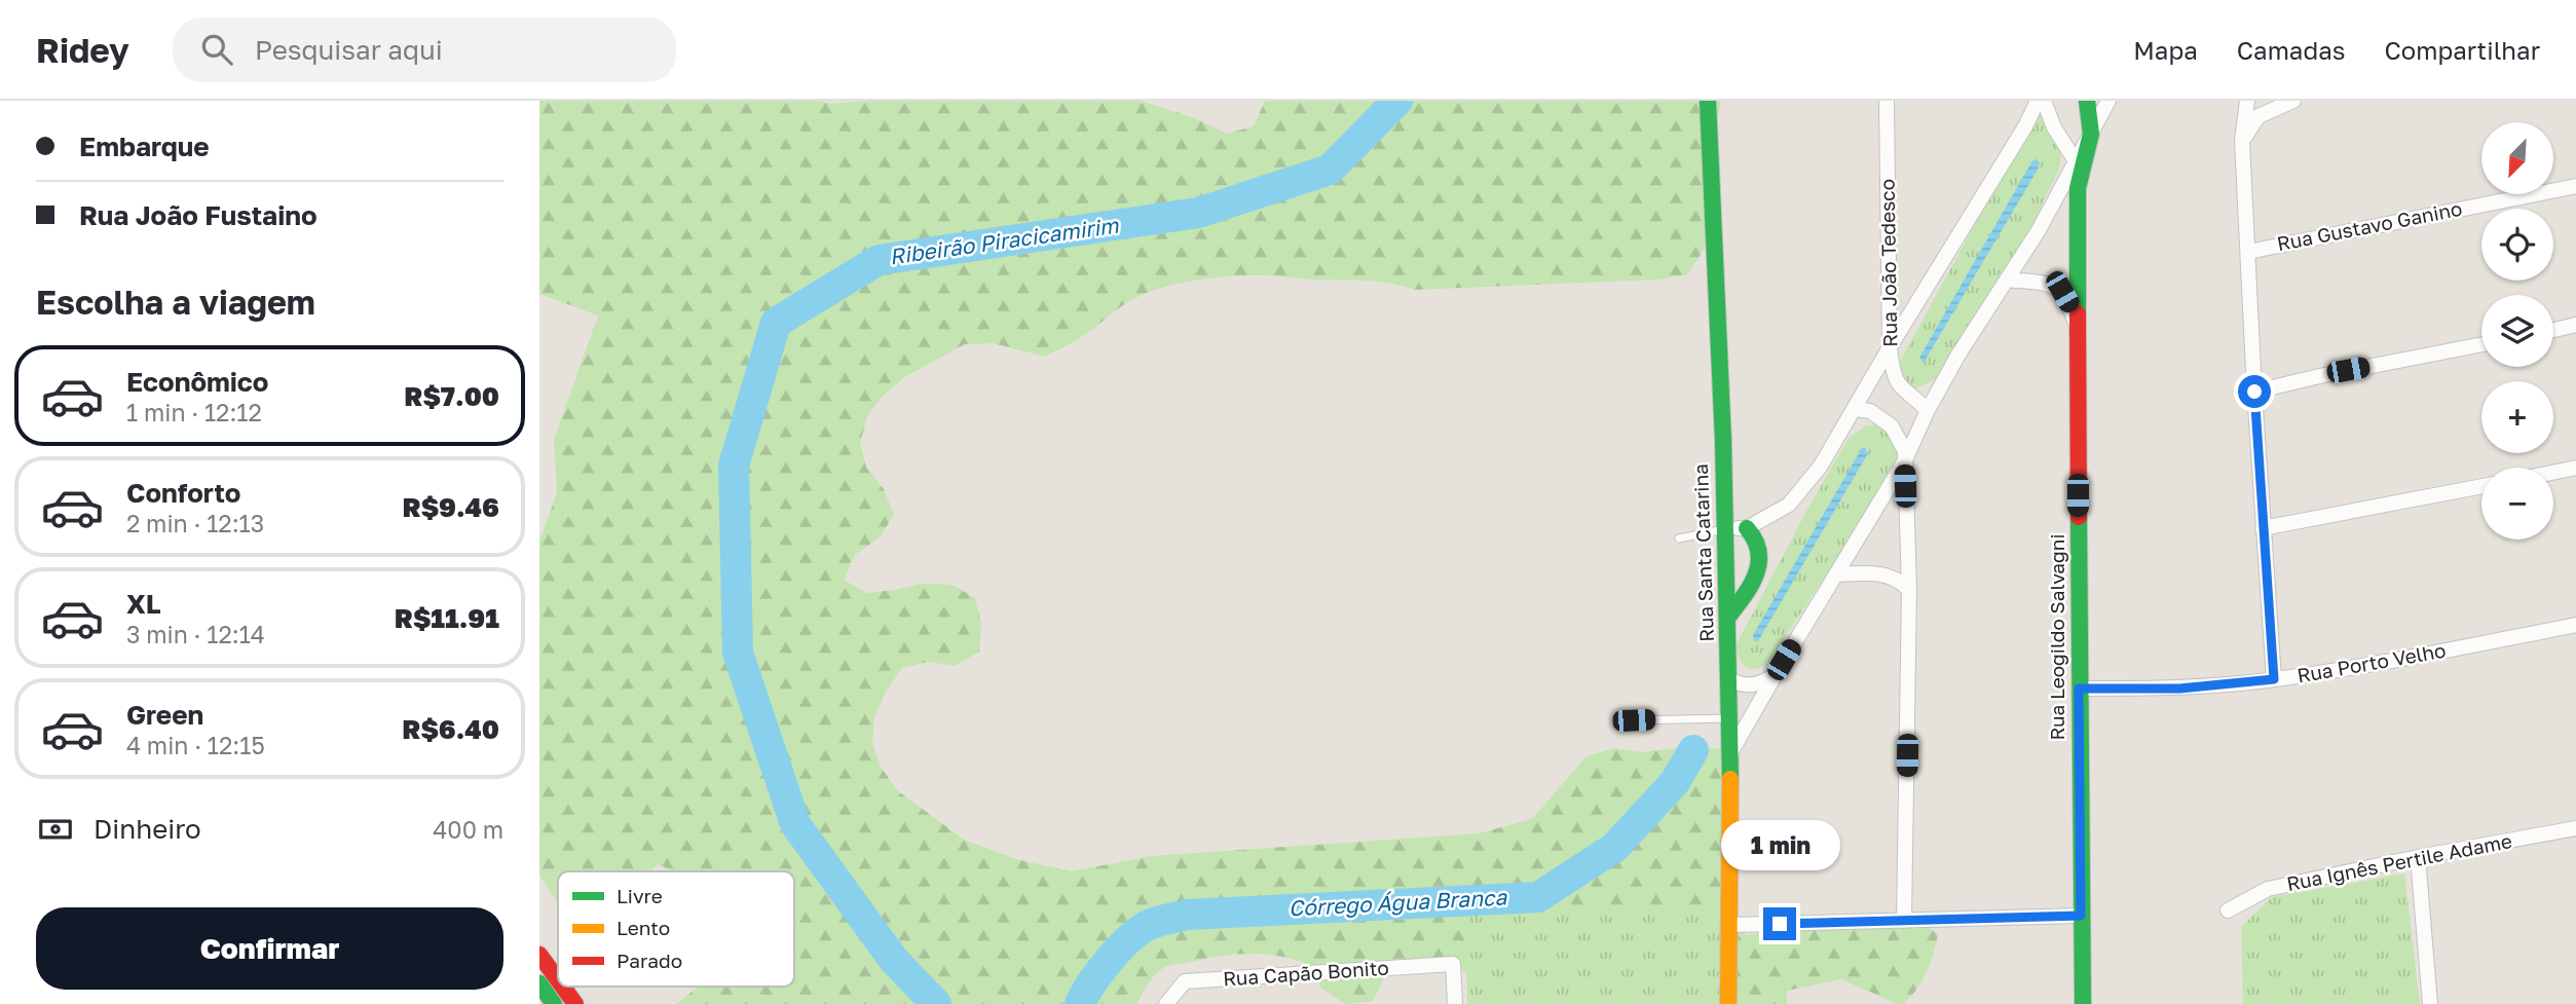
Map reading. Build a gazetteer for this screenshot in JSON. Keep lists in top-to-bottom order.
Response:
{
  "streets": {
    "street": [
      "Rua Gustavo Ganino",
      "Rua João Tedesco",
      "Rua Santa Catarina",
      "Rua Leogildo Salvagni",
      "Rua Porto Velho",
      "Rua Ignês Pertile Adame",
      "Rua Capão Bonito"
    ]
  },
  "crossings": [
    ["Rua Leogildo Salvagni", "Rua Porto Velho"]
  ],
  "water": ["Ribeirão Piracicamirim", "Córrego Água Branca"],
  "legend": ["Livre", "Lento", "Parado"],
  "north": "bottom left",
  "page": {
    "header": "Ridey",
    "search": "Pesquisar aqui",
    "nav": ["Mapa", "Camadas", "Compartilhar"],
    "banner": ["Embarque", "Rua João Fustaino"],
    "map_buttons": ["+", "−"],
    "heading": "Escolha a viagem",
    "list": [
      {
        "name": "Econômico",
        "note": "1 min · 12:12",
        "value": "R$7.00"
      },
      {
        "name": "Conforto",
        "note": "2 min · 12:13",
        "value": "R$9.46"
      },
      {
        "name": "XL",
        "note": "3 min · 12:14",
        "value": "R$11.91"
      },
      {
        "name": "Green",
        "note": "4 min · 12:15",
        "value": "R$6.40"
      }
    ],
    "pay": ["Dinheiro", "400 m"],
    "bubble": "1 min",
    "buttons": "Confirmar"
  }
}
